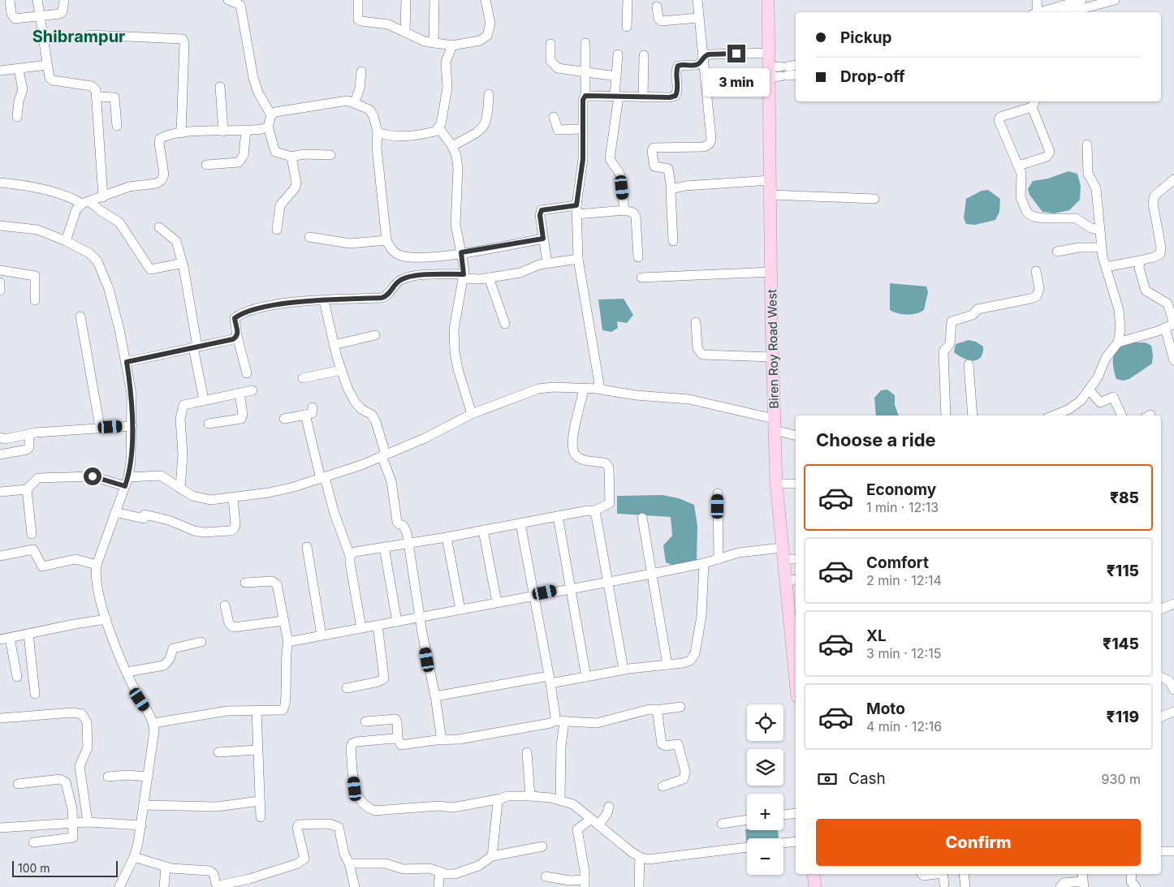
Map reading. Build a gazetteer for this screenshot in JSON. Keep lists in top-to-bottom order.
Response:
{
  "streets": {
    "main road": ["Biren Roy Road West"]
  },
  "districts": ["Shibrampur"],
  "scale_bar": "100 m",
  "page": {
    "banner": ["Pickup", "Drop-off"],
    "bubble": "3 min",
    "heading": "Choose a ride",
    "list": [
      {
        "name": "Economy",
        "note": "1 min · 12:13",
        "value": "₹85"
      },
      {
        "name": "Comfort",
        "note": "2 min · 12:14",
        "value": "₹115"
      },
      {
        "name": "XL",
        "note": "3 min · 12:15",
        "value": "₹145"
      },
      {
        "name": "Moto",
        "note": "4 min · 12:16",
        "value": "₹119"
      }
    ],
    "map_buttons": ["+", "−"],
    "pay": ["Cash", "930 m"],
    "buttons": "Confirm",
    "scale": "100 m"
  }
}
